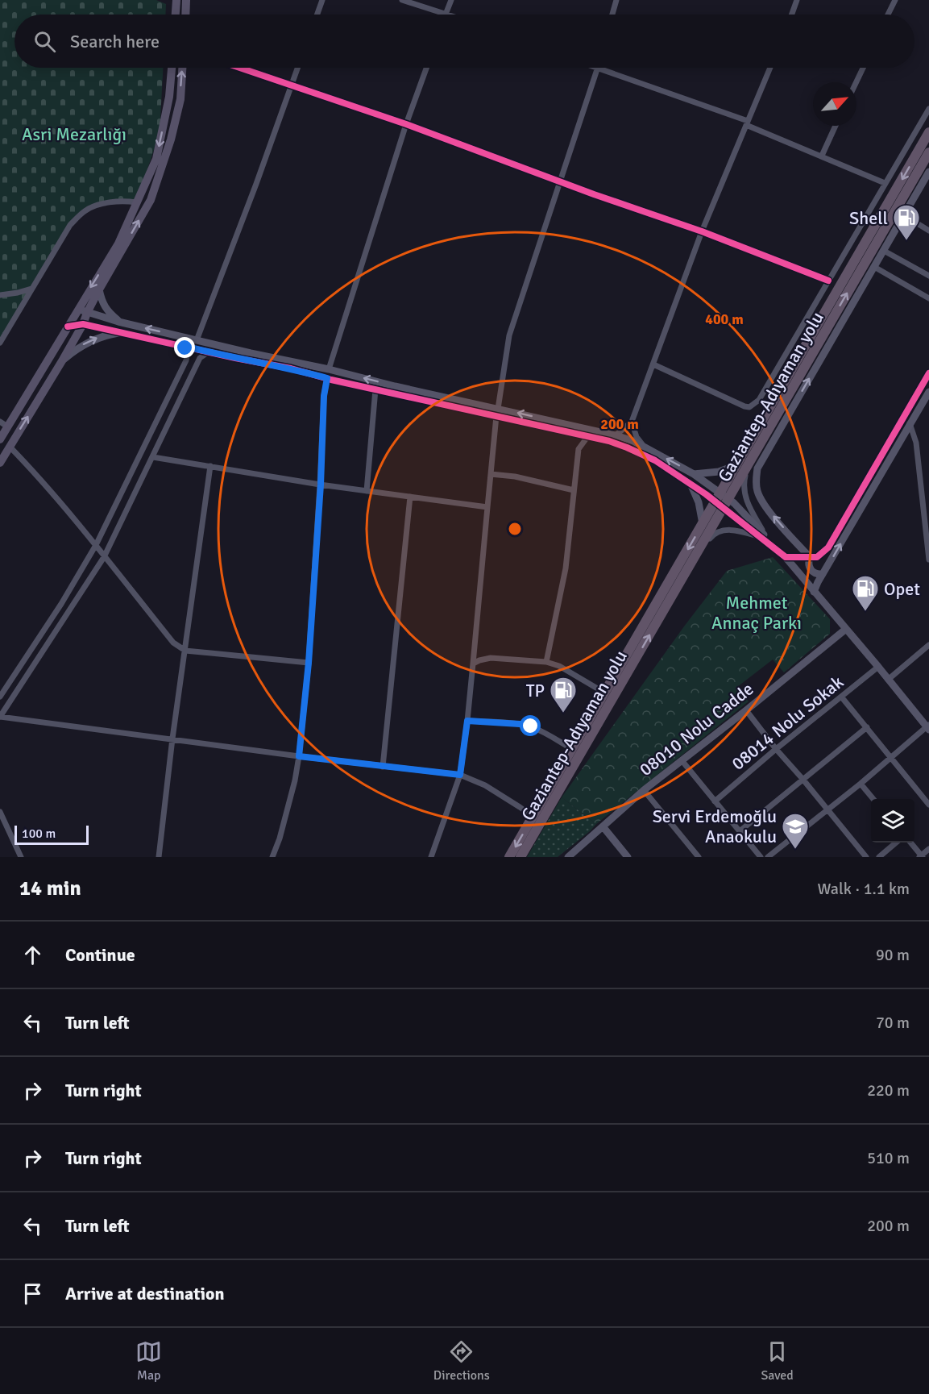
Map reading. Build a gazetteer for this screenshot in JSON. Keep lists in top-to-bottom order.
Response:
{
  "streets": {
    "highway": ["Gaziantep-Adıyaman yolu"],
    "street": ["08014 Nolu Sokak", "08010 Nolu Cadde"]
  },
  "parks": ["Asri Mezarlığı", "Mehmet Annaç Parkı"],
  "places": {
    "fuel station": ["Shell", "Opet", "TP"],
    "school or university": ["Servi Erdemoğlu Anaokulu"]
  },
  "scale_bar": "100 m",
  "north": "top right",
  "page": {
    "search": "Search here",
    "scale": "100 m",
    "heading": ["14 min", "Walk · 1.1 km"],
    "list": [
      ["Continue", "90 m"],
      ["Turn left", "70 m"],
      ["Turn right", "220 m"],
      ["Turn right", "510 m"],
      ["Turn left", "200 m"],
      "Arrive at destination"
    ],
    "nav": ["Map", "Directions", "Saved"]
  },
  "rings": ["400 m", "200 m"]
}
